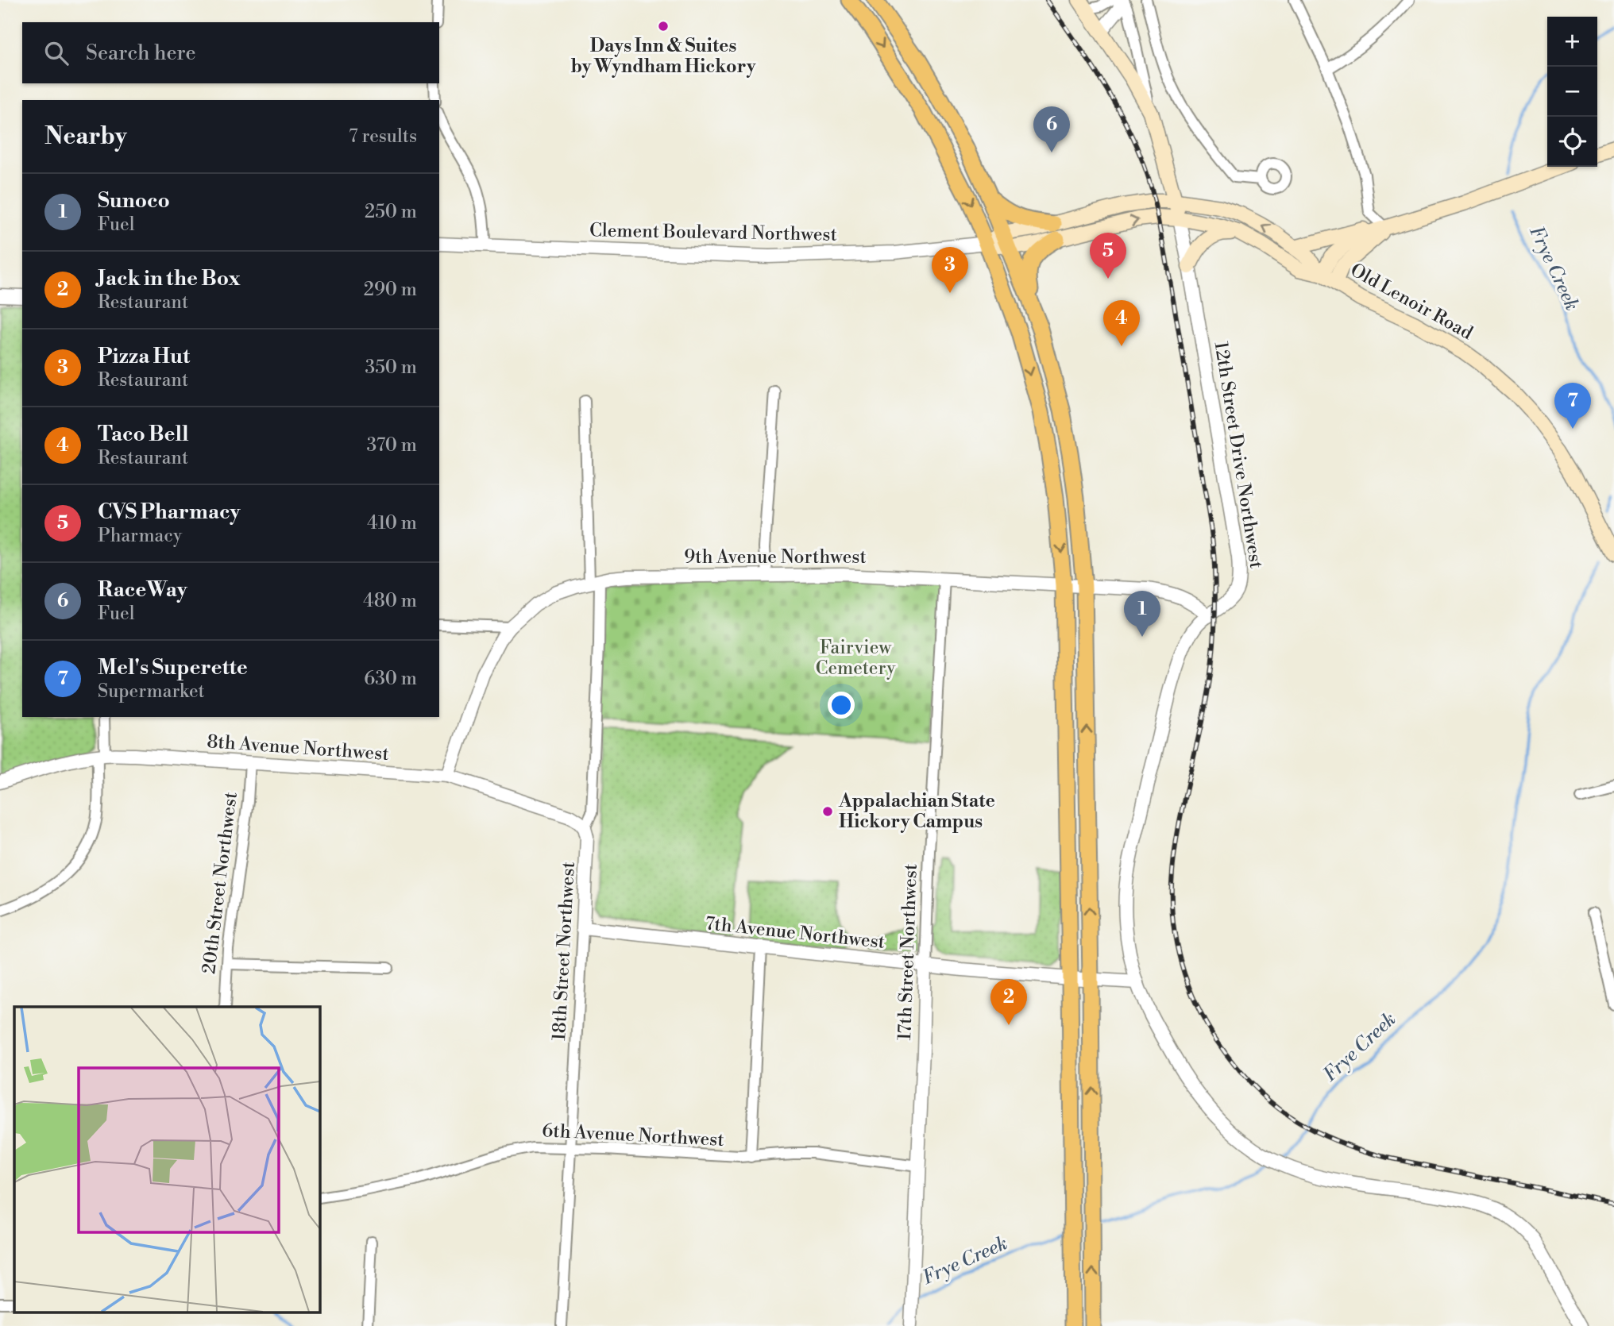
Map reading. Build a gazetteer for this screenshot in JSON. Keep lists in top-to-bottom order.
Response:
{
  "streets": {
    "main road": ["Clement Boulevard Northwest", "Old Lenoir Road", "12th Street Drive Northwest"],
    "street": [
      "9th Avenue Northwest",
      "8th Avenue Northwest",
      "20th Street Northwest",
      "7th Avenue Northwest",
      "18th Street Northwest",
      "17th Street Northwest",
      "6th Avenue Northwest"
    ]
  },
  "crossings": [
    ["Clement Boulevard Northwest", "Old Lenoir Road"],
    ["Clement Boulevard Northwest", "12th Street Drive Northwest"],
    ["Old Lenoir Road", "12th Street Drive Northwest"],
    ["12th Street Drive Northwest", "9th Avenue Northwest"],
    ["12th Street Drive Northwest", "7th Avenue Northwest"],
    ["9th Avenue Northwest", "8th Avenue Northwest"],
    ["9th Avenue Northwest", "18th Street Northwest"],
    ["9th Avenue Northwest", "17th Street Northwest"],
    ["8th Avenue Northwest", "20th Street Northwest"],
    ["8th Avenue Northwest", "18th Street Northwest"],
    ["7th Avenue Northwest", "18th Street Northwest"],
    ["7th Avenue Northwest", "17th Street Northwest"],
    ["18th Street Northwest", "6th Avenue Northwest"],
    ["17th Street Northwest", "6th Avenue Northwest"]
  ],
  "water": ["Frye Creek"],
  "parks": ["Fairview Cemetery"],
  "places": ["Days Inn & Suites by Wyndham Hickory", "Appalachian State Hickory Campus"],
  "page": {
    "map_buttons": ["+", "−"],
    "search": "Search here",
    "heading": ["Nearby", "7 results"],
    "pins": [
      "6",
      "5",
      "3",
      "4",
      "7",
      "1",
      "2"
    ],
    "list": [
      {
        "mark": "1",
        "name": "Sunoco",
        "note": "Fuel",
        "value": "250 m"
      },
      {
        "mark": "2",
        "name": "Jack in the Box",
        "note": "Restaurant",
        "value": "290 m"
      },
      {
        "mark": "3",
        "name": "Pizza Hut",
        "note": "Restaurant",
        "value": "350 m"
      },
      {
        "mark": "4",
        "name": "Taco Bell",
        "note": "Restaurant",
        "value": "370 m"
      },
      {
        "mark": "5",
        "name": "CVS Pharmacy",
        "note": "Pharmacy",
        "value": "410 m"
      },
      {
        "mark": "6",
        "name": "RaceWay",
        "note": "Fuel",
        "value": "480 m"
      },
      {
        "mark": "7",
        "name": "Mel's Superette",
        "note": "Supermarket",
        "value": "630 m"
      }
    ]
  }
}
